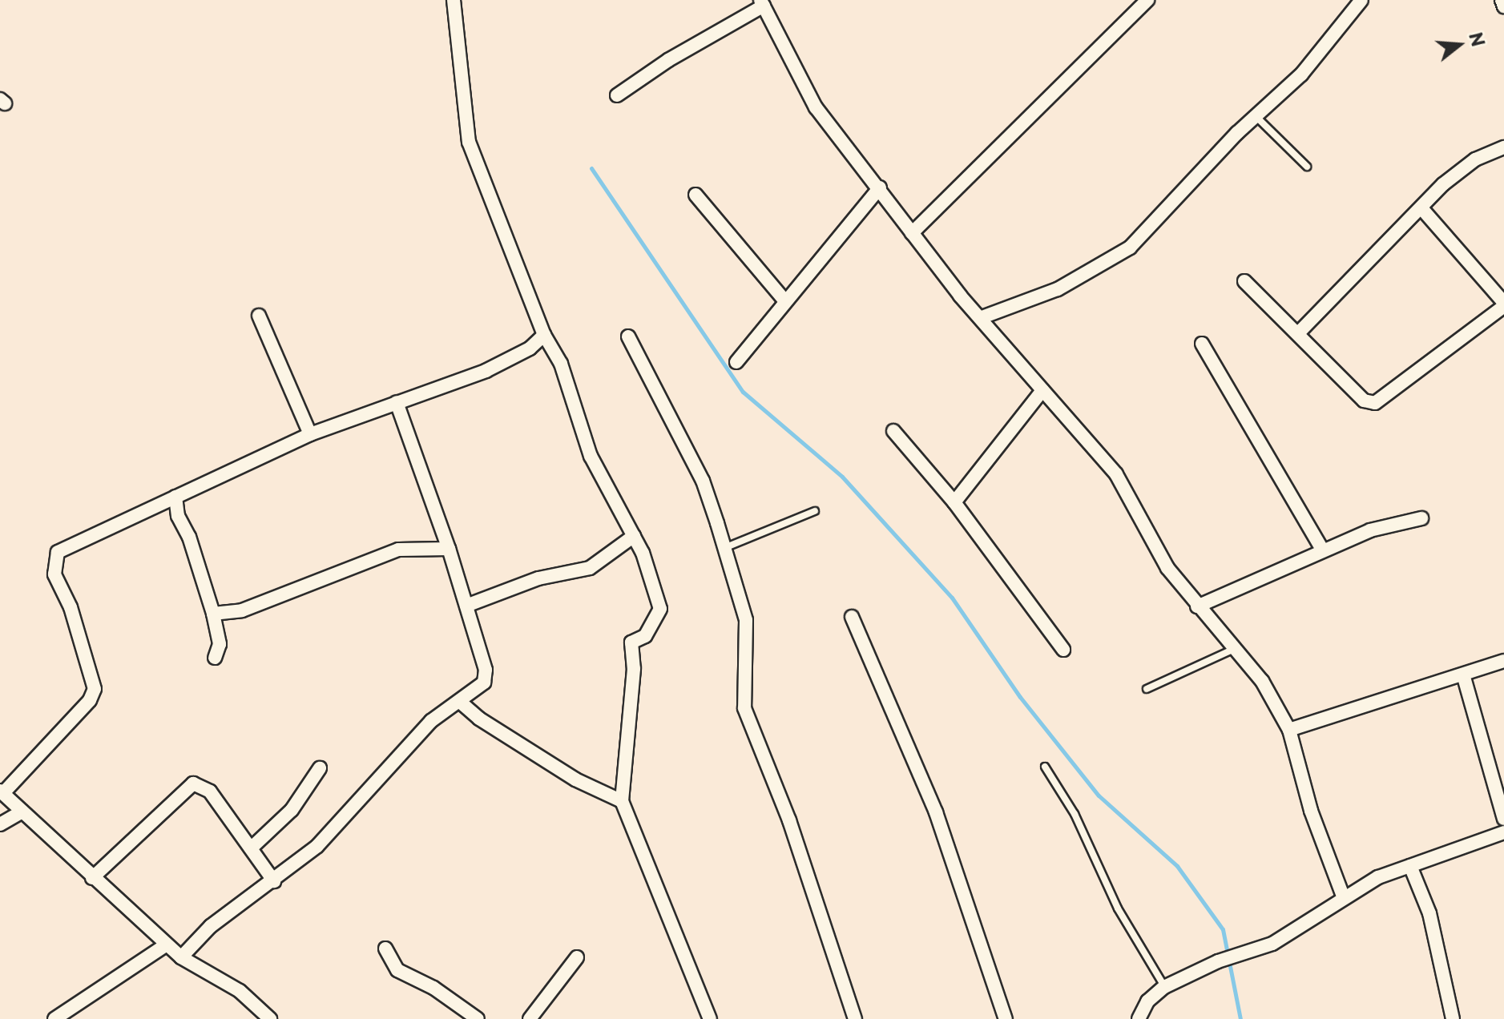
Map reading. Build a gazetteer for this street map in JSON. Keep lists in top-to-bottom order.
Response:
{
  "north": "right"
}
